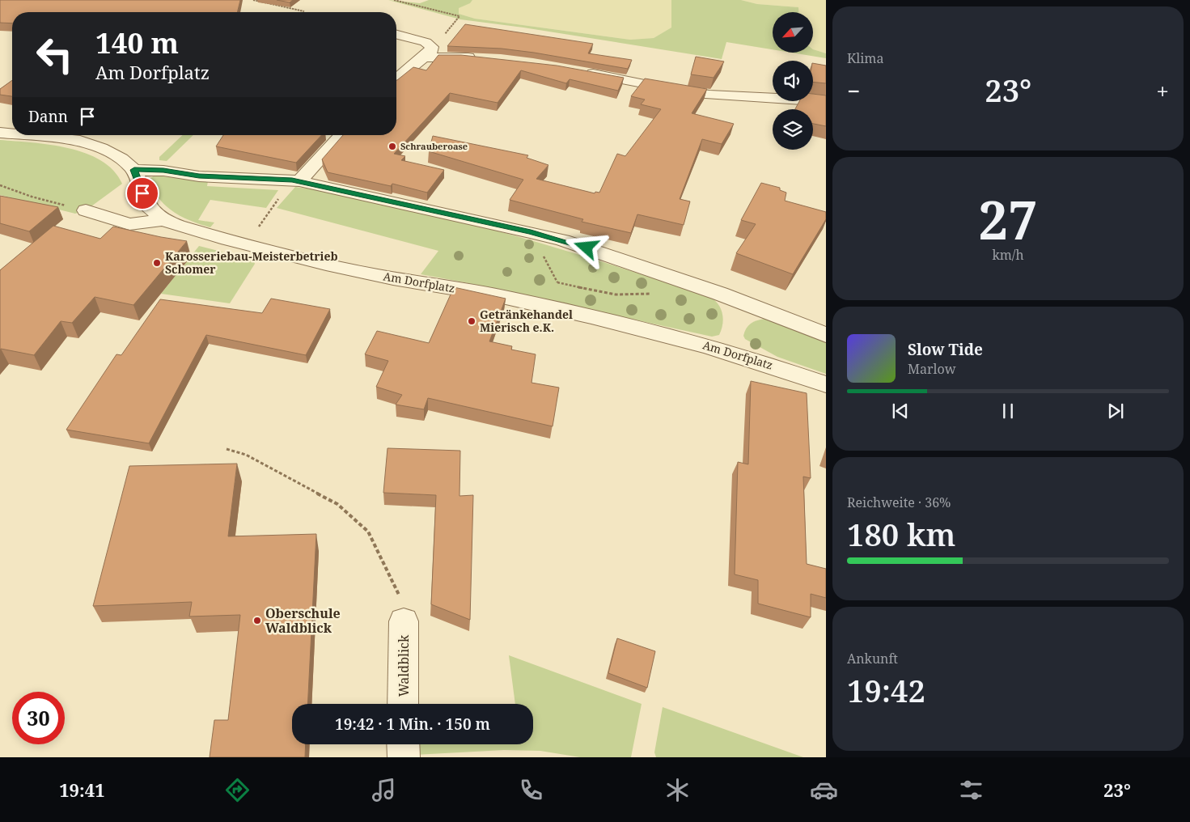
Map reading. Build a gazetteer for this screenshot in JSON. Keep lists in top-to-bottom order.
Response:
{
  "streets": {
    "street": ["Am Dorfplatz", "Waldblick"]
  },
  "places": [
    "Schrauberoase",
    "Karosseriebau-Meisterbetrieb Schomer",
    "Getränkehandel Mierisch e.K.",
    "Oberschule Waldblick"
  ],
  "north": "bottom left",
  "page": {
    "tile": [
      "Klima",
      ["27", "km/h"],
      ["Reichweite · 36%", "180 km"],
      ["Ankunft", "19:42"]
    ],
    "turn": ["140 m", "Am Dorfplatz"],
    "heat": ["−", "23°", "+"],
    "then": "Dann",
    "song": ["Slow Tide", "Marlow"],
    "limit": "30",
    "trip": "19:42 · 1 Min. · 150 m",
    "tabs": ["19:41", "23°"]
  }
}
